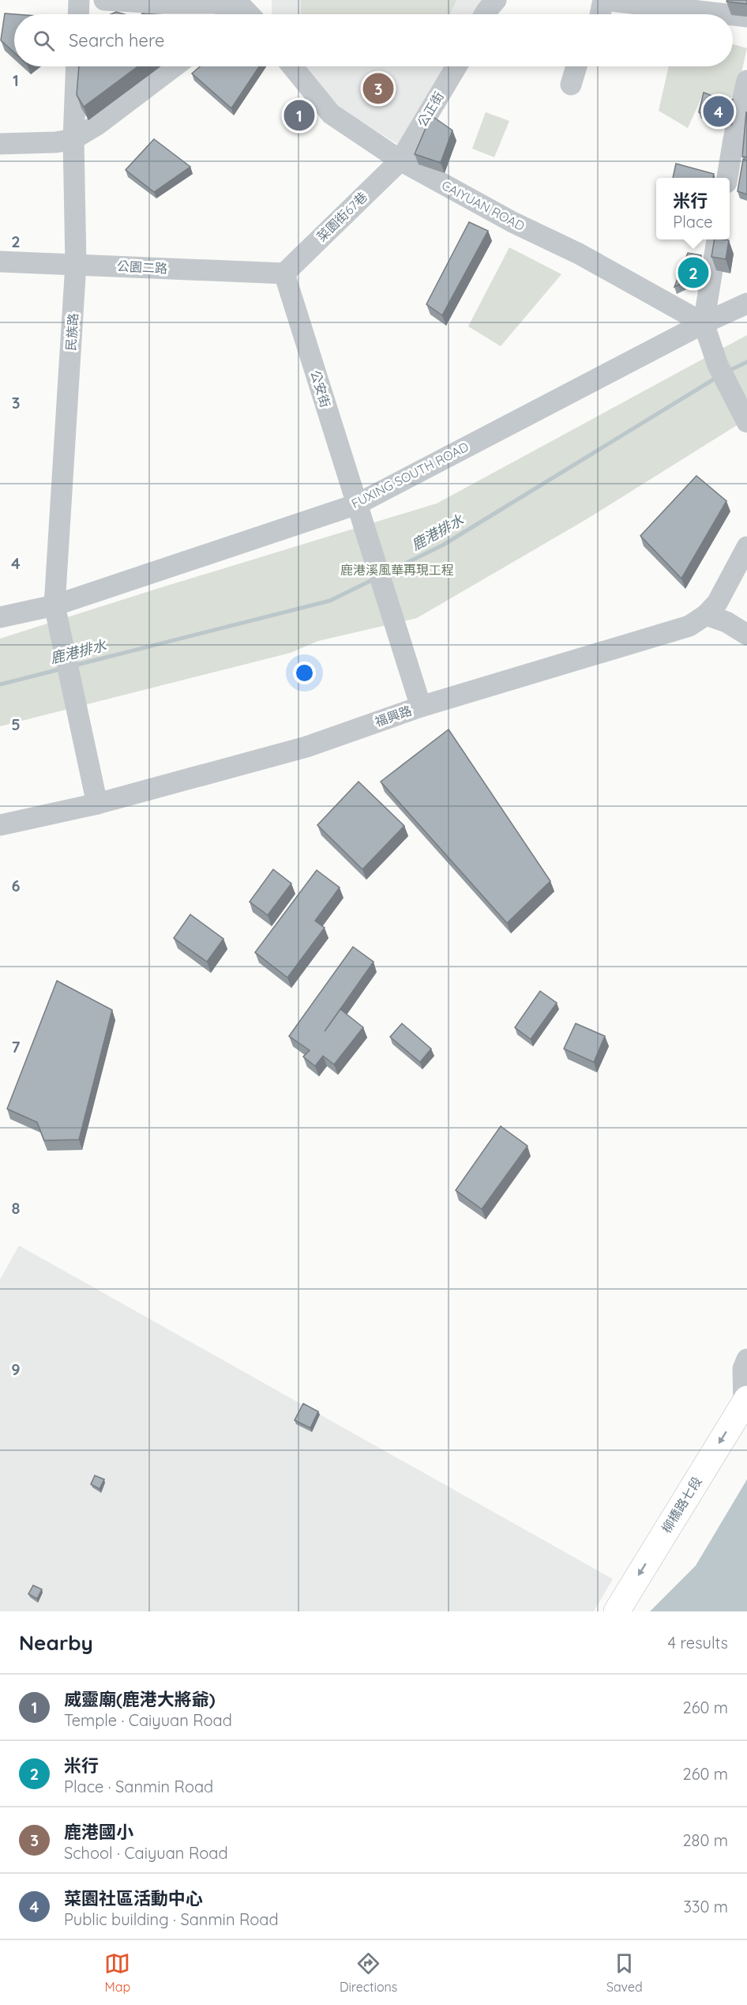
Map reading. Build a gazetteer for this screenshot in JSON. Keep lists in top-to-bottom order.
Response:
{
  "streets": {
    "main road": ["柳橋路七段"],
    "street": [
      "公正街",
      "CAIYUAN ROAD",
      "菜園街67巷",
      "公園二路",
      "民族路",
      "公安街",
      "FUXING SOUTH ROAD",
      "福興路"
    ]
  },
  "crossings": [
    ["公正街", "CAIYUAN ROAD"],
    ["公正街", "菜園街67巷"],
    ["CAIYUAN ROAD", "菜園街67巷"],
    ["CAIYUAN ROAD", "FUXING SOUTH ROAD"],
    ["菜園街67巷", "公園二路"],
    ["菜園街67巷", "公安街"],
    ["公園二路", "民族路"],
    ["公園二路", "公安街"],
    ["民族路", "FUXING SOUTH ROAD"],
    ["民族路", "福興路"],
    ["公安街", "FUXING SOUTH ROAD"],
    ["公安街", "福興路"]
  ],
  "one_way": ["柳橋路七段"],
  "water": ["鹿港排水"],
  "parks": ["鹿港溪風華再現工程"],
  "page": {
    "search": "Search here",
    "pins": [
      "3",
      "4",
      "1",
      "2"
    ],
    "popup": ["米行", "Place"],
    "heading": ["Nearby", "4 results"],
    "list": [
      {
        "mark": "1",
        "name": "威靈廟(鹿港大將爺)",
        "note": "Temple · Caiyuan Road",
        "value": "260 m"
      },
      {
        "mark": "2",
        "name": "米行",
        "note": "Place · Sanmin Road",
        "value": "260 m"
      },
      {
        "mark": "3",
        "name": "鹿港國小",
        "note": "School · Caiyuan Road",
        "value": "280 m"
      },
      {
        "mark": "4",
        "name": "菜園社區活動中心",
        "note": "Public building · Sanmin Road",
        "value": "330 m"
      }
    ],
    "nav": ["Map", "Directions", "Saved"]
  },
  "grid": {
    "rows": [
      "1",
      "2",
      "3",
      "4",
      "5",
      "6",
      "7",
      "8",
      "9"
    ]
  }
}
